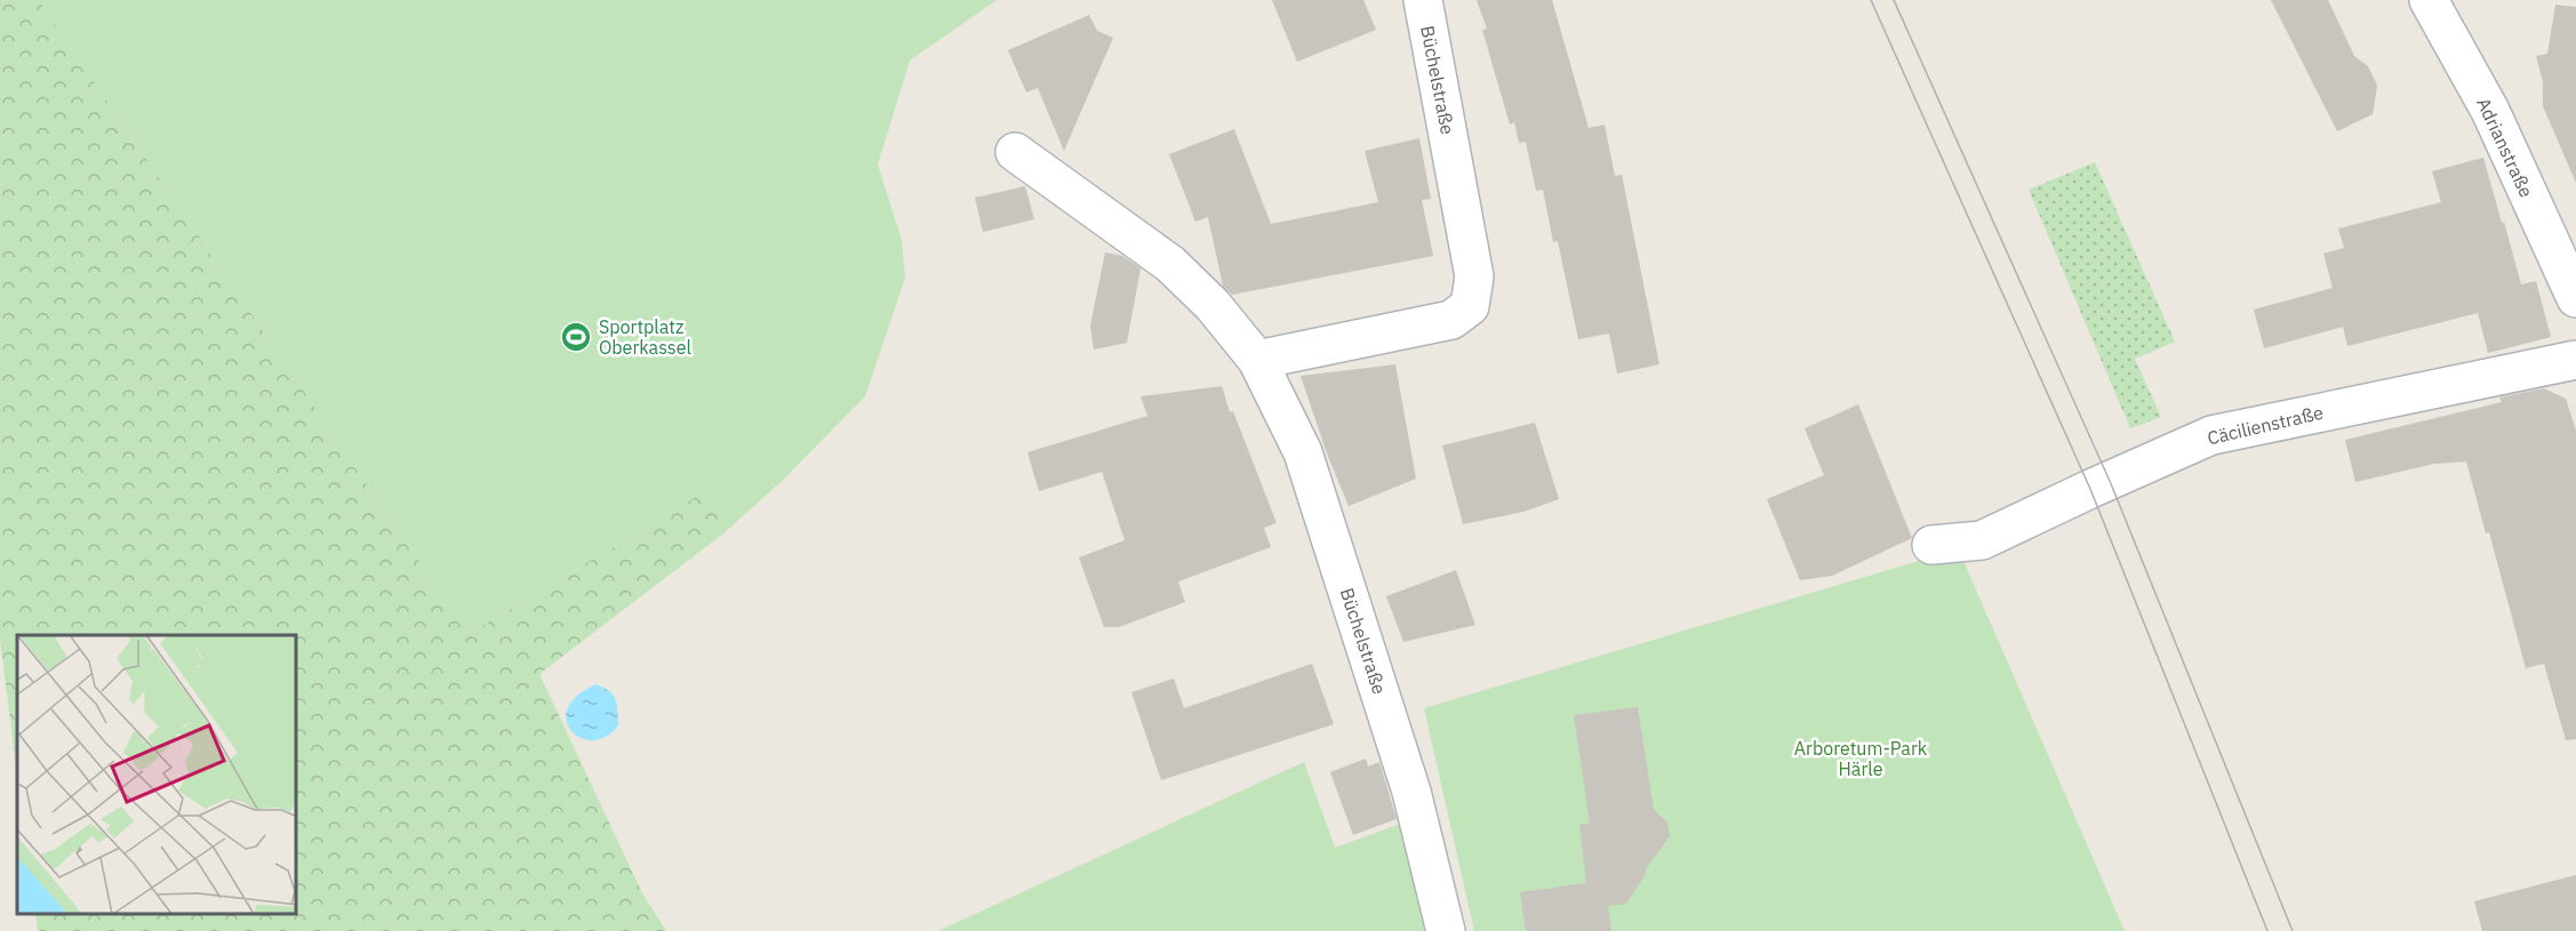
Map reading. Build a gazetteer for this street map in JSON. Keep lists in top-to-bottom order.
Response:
{
  "streets": {
    "street": ["Büchelstraße", "Adrianstraße", "Cäcilienstraße"]
  },
  "parks": ["Arboretum-Park Härle"],
  "places": {
    "sports": ["Sportplatz Oberkassel"]
  }
}
